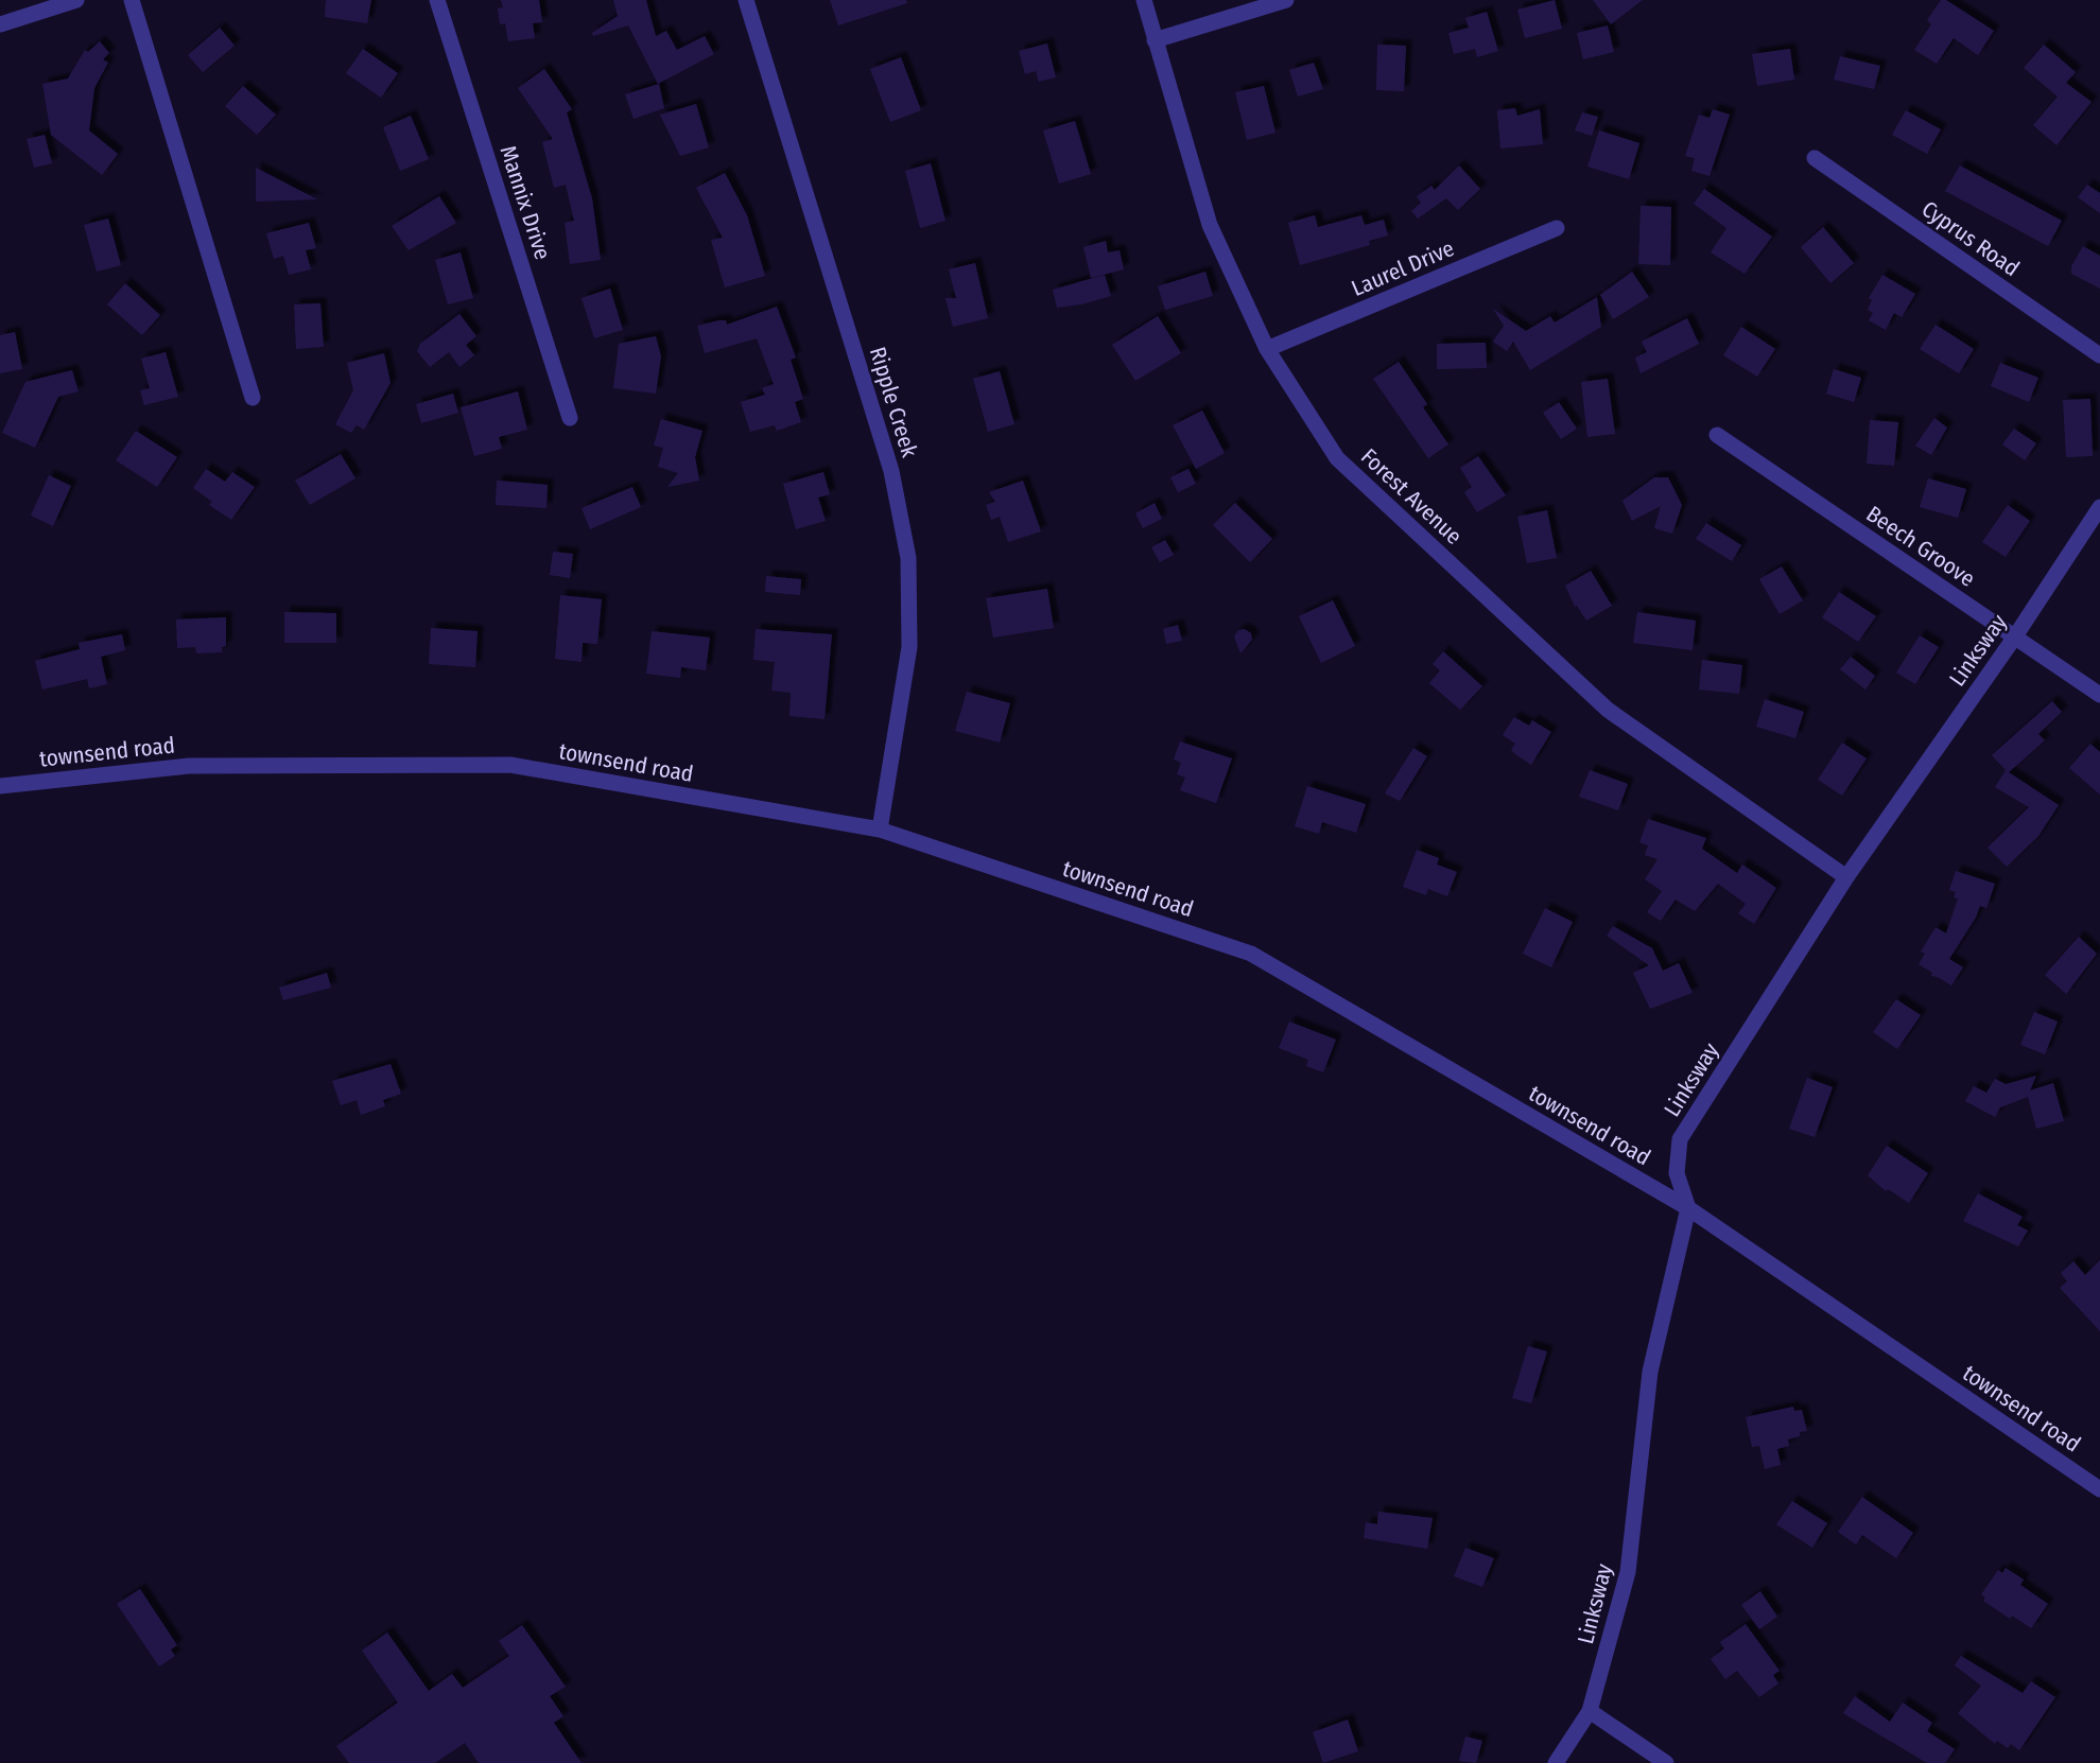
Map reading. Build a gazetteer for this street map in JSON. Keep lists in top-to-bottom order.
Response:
{
  "streets": {
    "street": [
      "Mannix Drive",
      "Cyprus Road",
      "Laurel Drive",
      "Ripple Creek",
      "Forest Avenue",
      "Beech Groove",
      "Linksway",
      "townsend road"
    ]
  },
  "crossings": [
    ["Laurel Drive", "Forest Avenue"],
    ["Ripple Creek", "townsend road"],
    ["Forest Avenue", "Linksway"],
    ["Beech Groove", "Linksway"],
    ["Linksway", "townsend road"]
  ]
}
